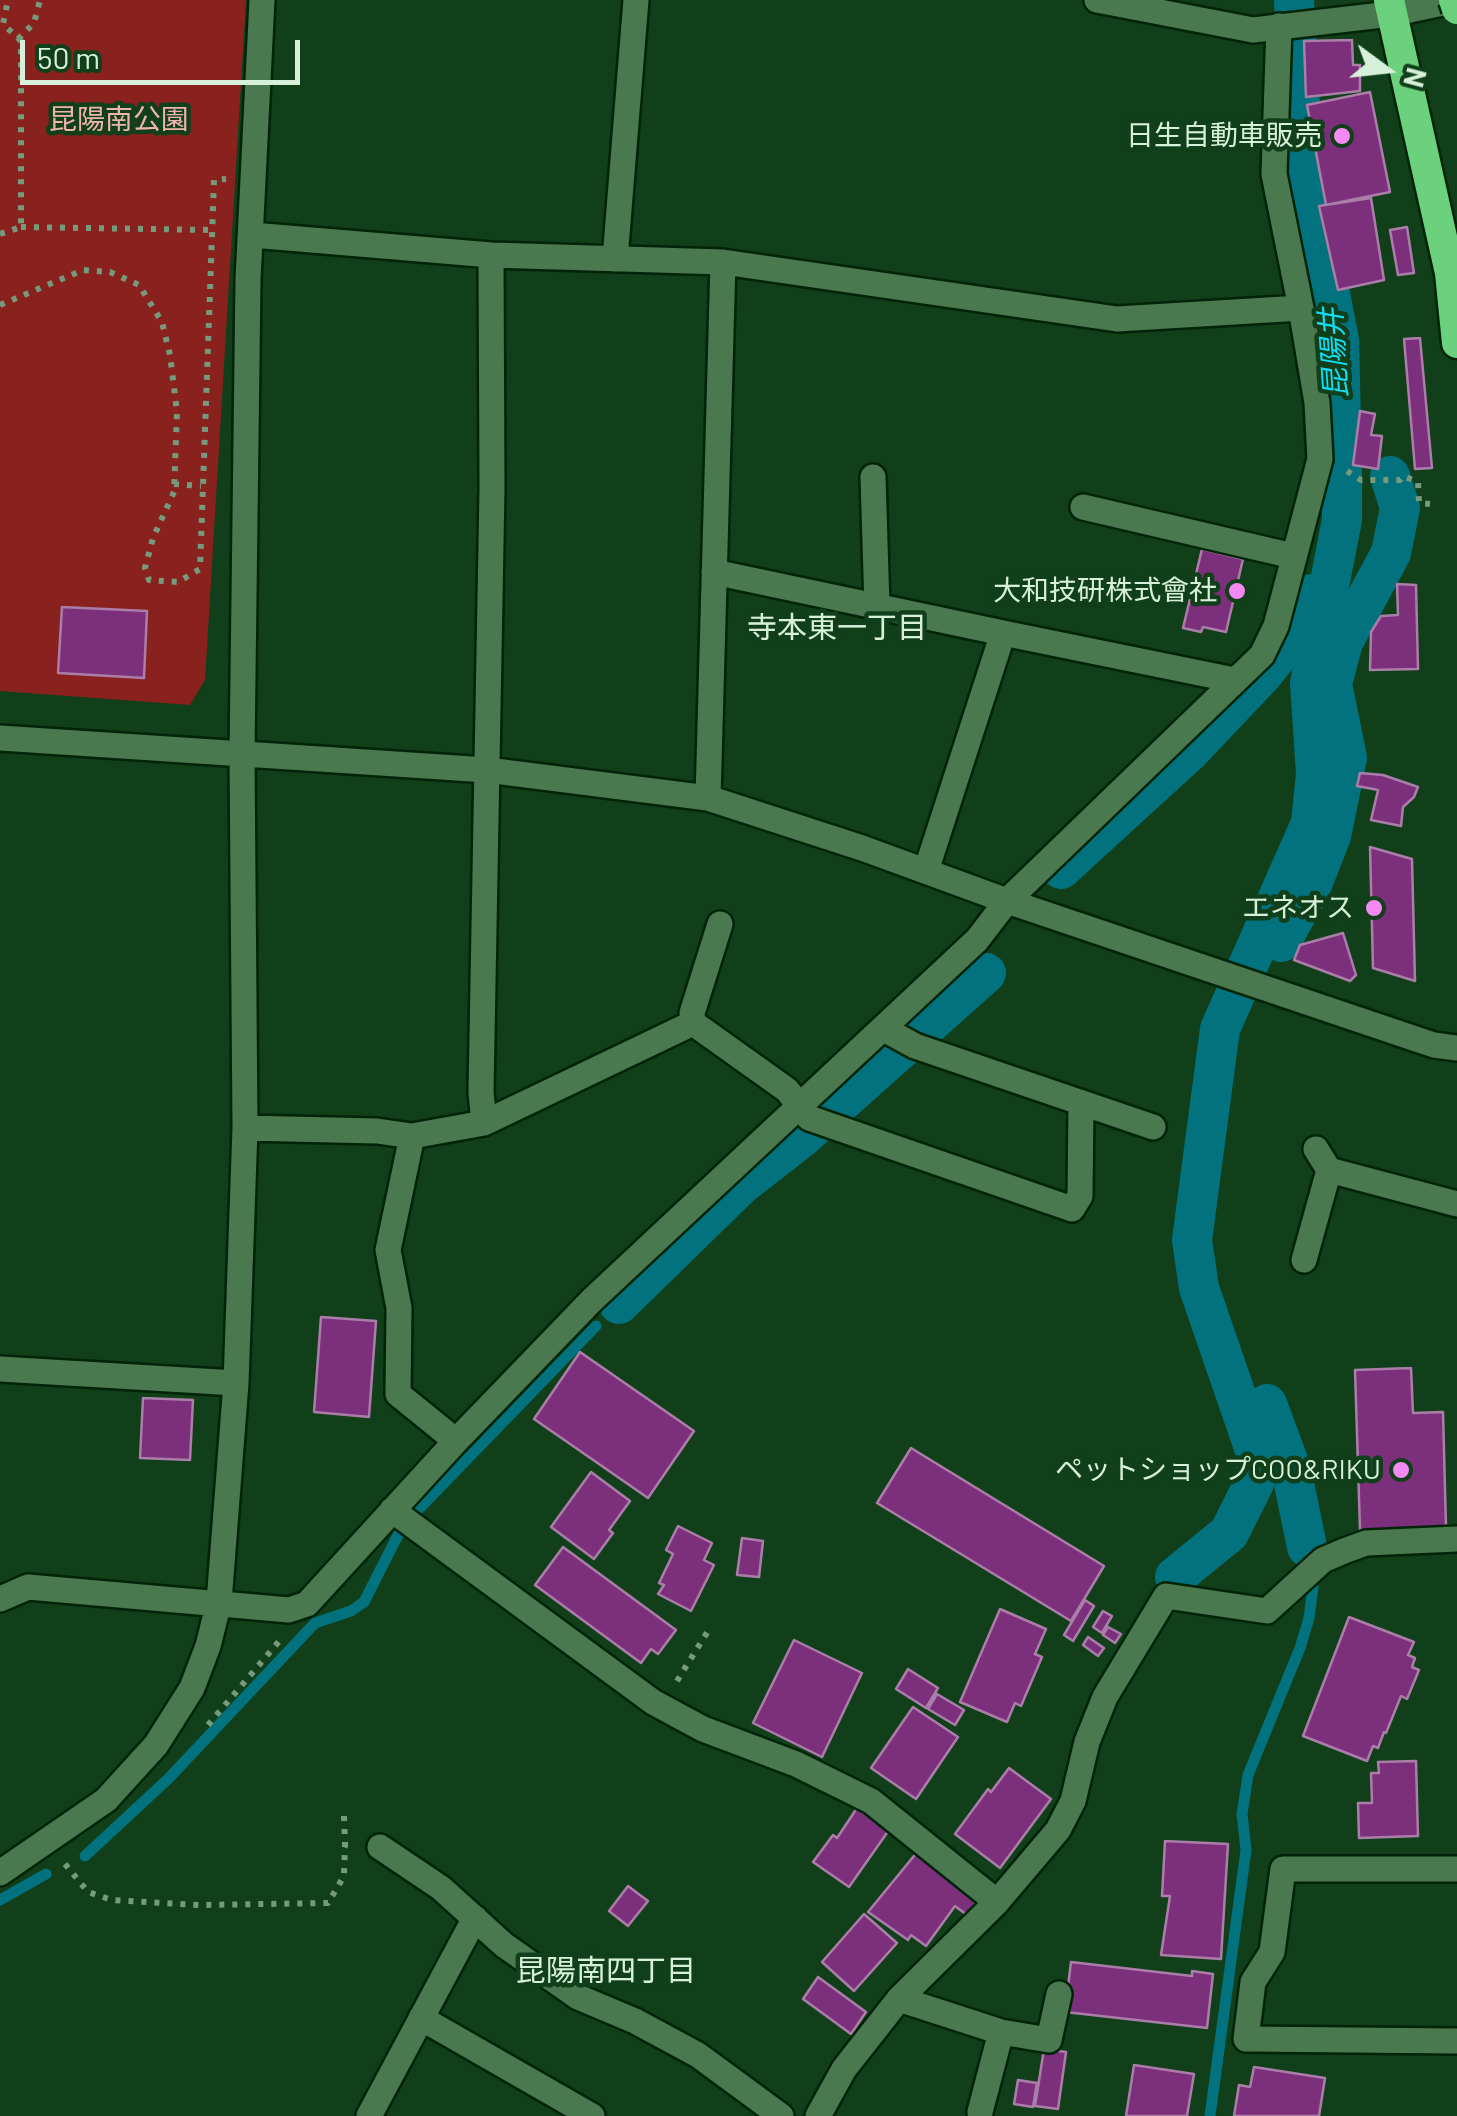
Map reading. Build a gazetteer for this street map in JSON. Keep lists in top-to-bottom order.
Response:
{
  "districts": ["寺本東一丁目", "昆陽南四丁目"],
  "water": ["昆陽井"],
  "parks": ["昆陽南公園"],
  "places": [
    "日生自動車販売",
    "大和技研株式會社",
    "エネオス",
    "ペットショップCOO&RIKU"
  ],
  "scale_bar": "50 m",
  "north": "right"
}
